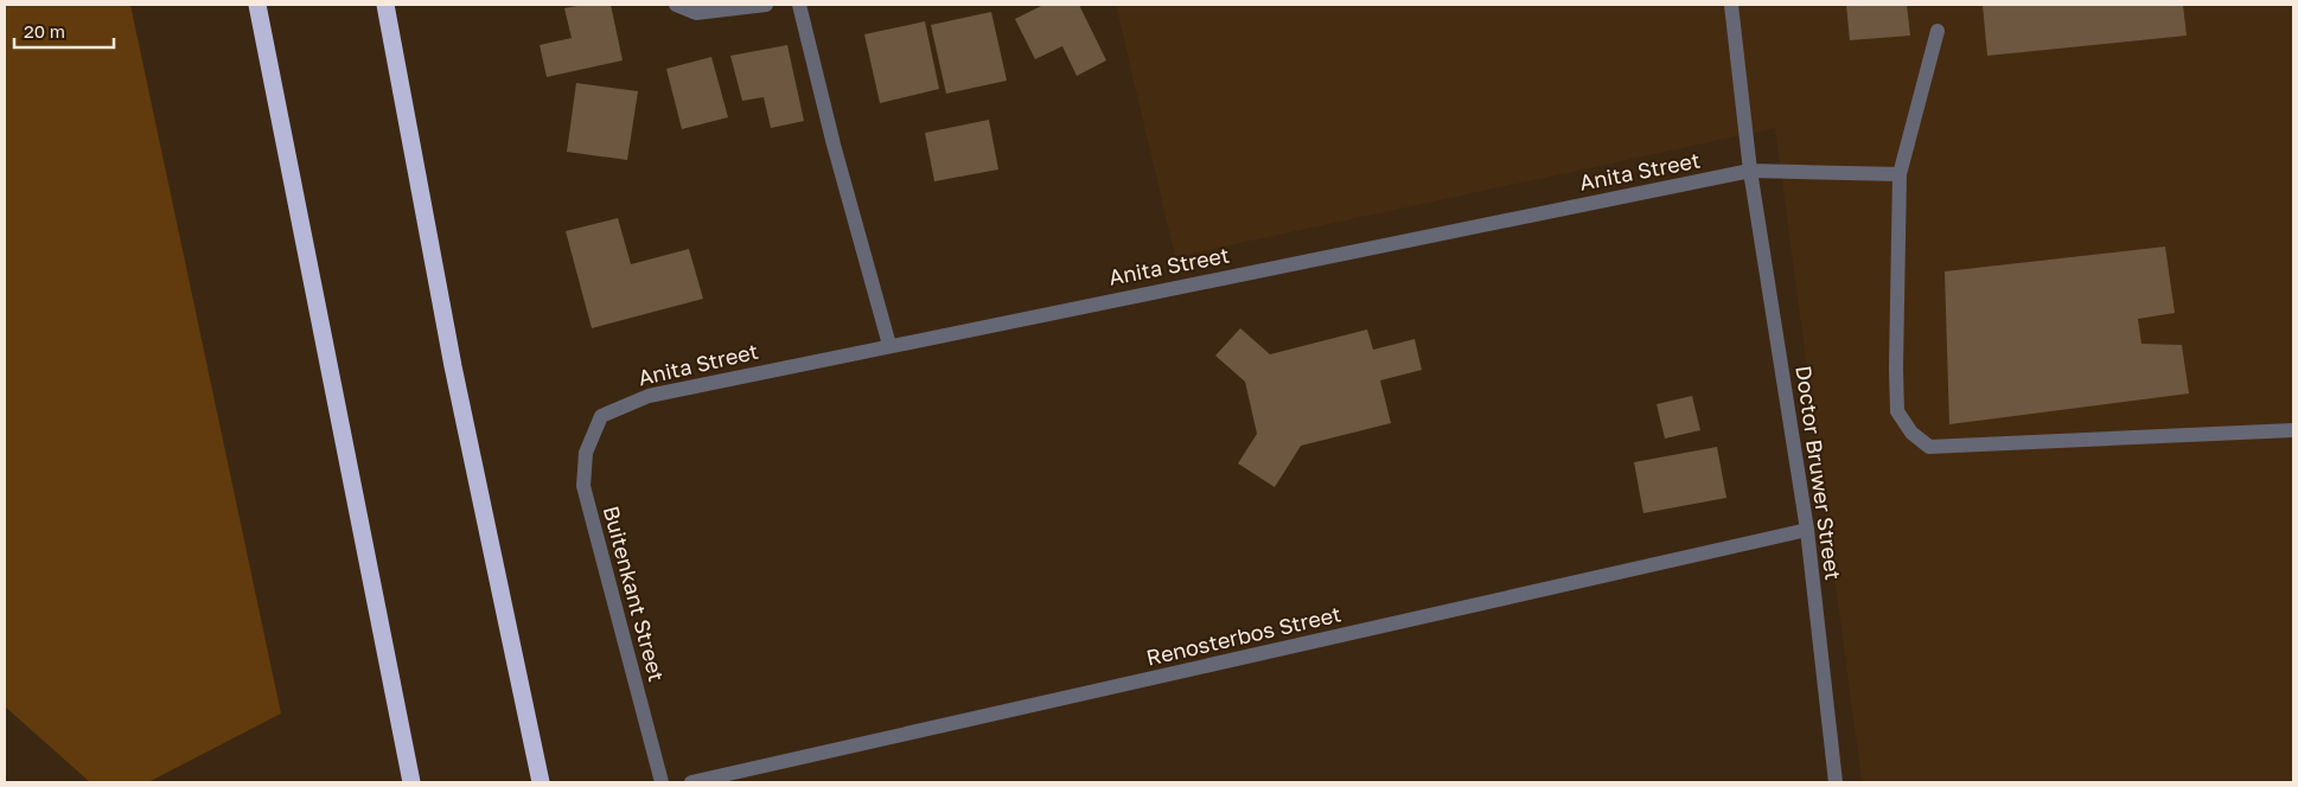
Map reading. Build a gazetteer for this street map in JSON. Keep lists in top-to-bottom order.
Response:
{
  "streets": {
    "street": [
      "Anita Street",
      "Doctor Bruwer Street",
      "Buitenkant Street",
      "Renosterbos Street"
    ]
  },
  "crossings": [
    ["Anita Street", "Doctor Bruwer Street"],
    ["Anita Street", "Buitenkant Street"],
    ["Doctor Bruwer Street", "Renosterbos Street"]
  ],
  "scale_bar": "20 m"
}
